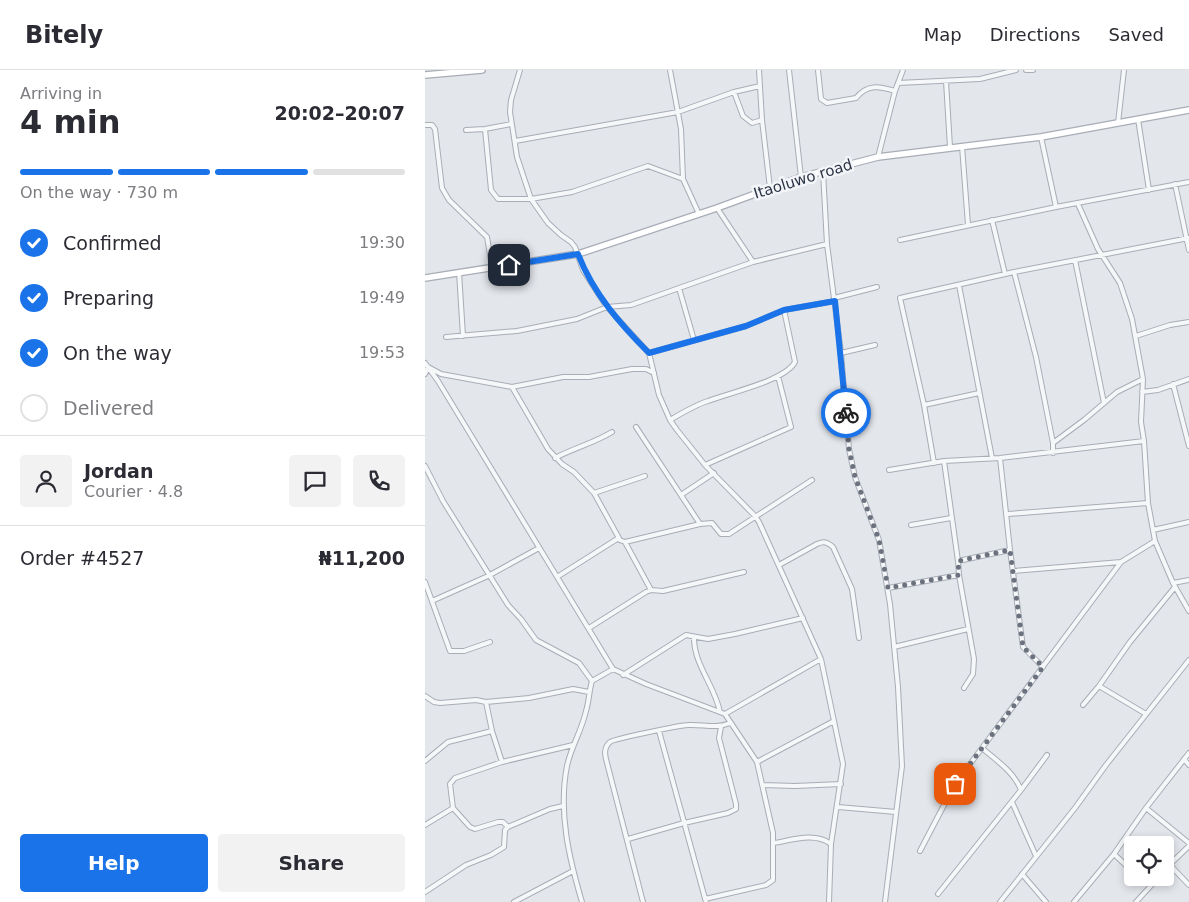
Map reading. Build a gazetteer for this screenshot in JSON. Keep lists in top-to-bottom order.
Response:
{
  "streets": {
    "street": ["Itaoluwo road"]
  },
  "page": {
    "header": "Bitely",
    "nav": ["Map", "Directions", "Saved"],
    "heading": ["4 min", "Arriving in", "20:02–20:07"],
    "panel": [
      "Jordan",
      "Courier · 4.8",
      "Order #4527",
      "₦11,200"
    ],
    "bar": "On the way · 730 m",
    "list": [
      ["Confirmed", "19:30"],
      ["Preparing", "19:49"],
      ["On the way", "19:53"],
      "Delivered"
    ],
    "buttons": ["Help", "Share"]
  }
}
